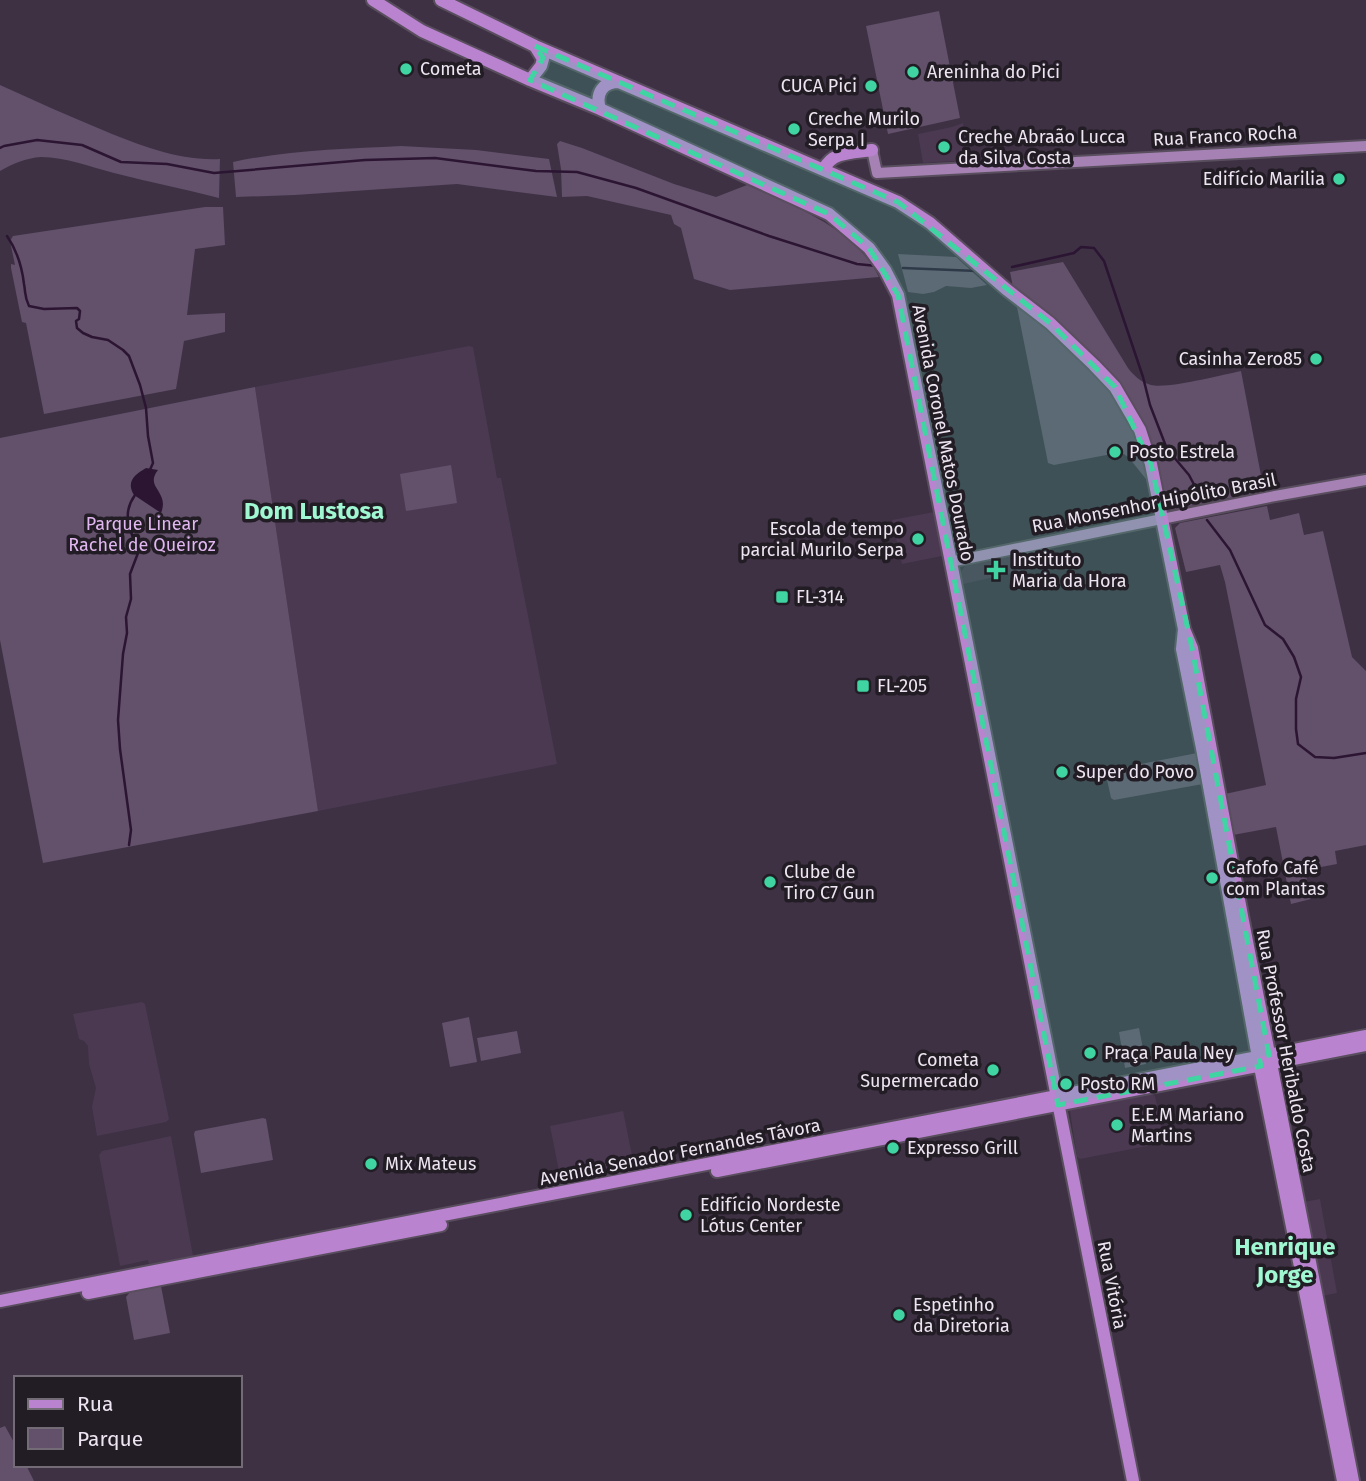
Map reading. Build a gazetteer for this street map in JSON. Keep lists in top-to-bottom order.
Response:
{
  "streets": {
    "main road": [
      "Rua Franco Rocha",
      "Avenida Coronel Matos Dourado",
      "Rua Monsenhor Hipólito Brasil",
      "Rua Professor Heribaldo Costa",
      "Avenida Senador Fernandes Távora",
      "Rua Vitória"
    ]
  },
  "crossings": [
    ["Avenida Coronel Matos Dourado", "Rua Monsenhor Hipólito Brasil"],
    ["Avenida Coronel Matos Dourado", "Avenida Senador Fernandes Távora"],
    ["Avenida Coronel Matos Dourado", "Rua Vitória"],
    ["Rua Monsenhor Hipólito Brasil", "Rua Professor Heribaldo Costa"],
    ["Rua Professor Heribaldo Costa", "Avenida Senador Fernandes Távora"],
    ["Avenida Senador Fernandes Távora", "Rua Vitória"]
  ],
  "districts": ["Dom Lustosa", "Henrique Jorge"],
  "parks": ["Parque Linear Rachel de Queiroz"],
  "places": {
    "other": [
      "Cometa",
      "Areninha do Pici",
      "CUCA Pici",
      "Creche Murilo Serpa I",
      "Creche Abraão Lucca da Silva Costa",
      "Edifício Marilia",
      "Casinha Zero85",
      "Posto Estrela",
      "Escola de tempo parcial Murilo Serpa",
      "Super do Povo",
      "Cafofo Café com Plantas",
      "Clube de Tiro C7 Gun",
      "Praça Paula Ney",
      "Cometa Supermercado",
      "Posto RM",
      "E.E.M Mariano Martins",
      "Expresso Grill",
      "Mix Mateus",
      "Edifício Nordeste Lótus Center",
      "Espetinho da Diretoria"
    ],
    "health": ["Instituto Maria da Hora"],
    "transit": ["FL-314", "FL-205"]
  },
  "legend": ["Rua", "Parque"]
}
